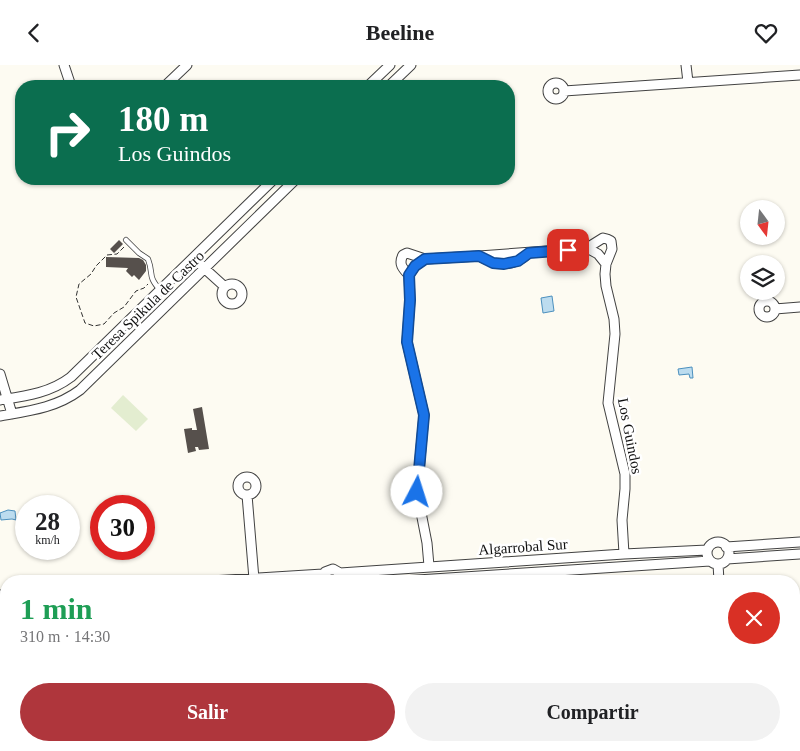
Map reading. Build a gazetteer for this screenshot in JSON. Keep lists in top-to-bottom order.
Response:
{
  "streets": {
    "street": ["Teresa Spikula de Castro", "Los Guindos", "Algarrobal Sur"]
  },
  "crossings": [
    ["Los Guindos", "Algarrobal Sur"]
  ],
  "north": "bottom",
  "page": {
    "header": "Beeline",
    "turn": ["180 m", "Los Guindos"],
    "speed": "28 km/h",
    "limit": "30",
    "heading": ["1 min", "310 m · 14:30"],
    "buttons": ["Salir", "Compartir"]
  }
}
